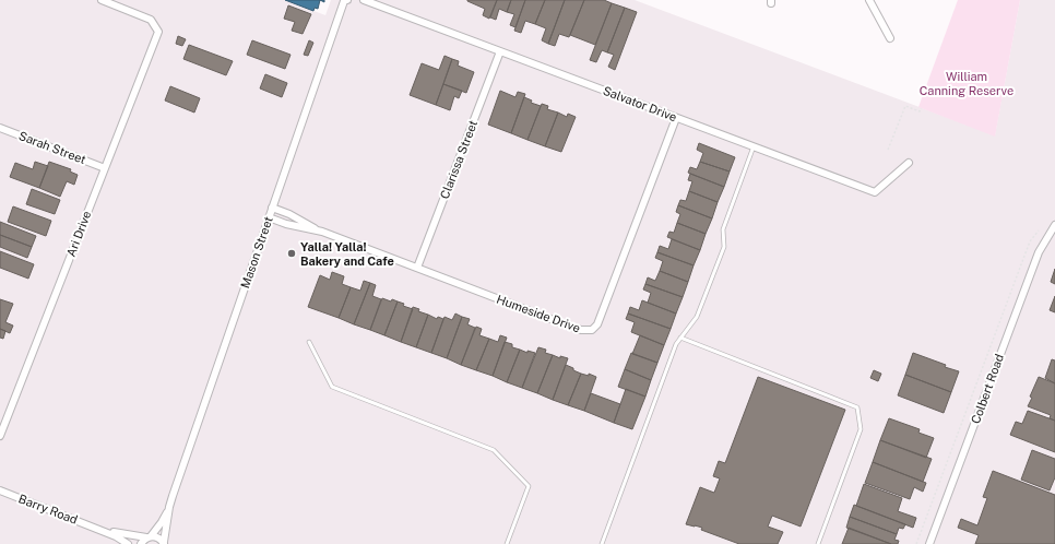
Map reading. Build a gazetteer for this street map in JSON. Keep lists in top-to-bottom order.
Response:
{
  "streets": {
    "street": [
      "Salvator Drive",
      "Sarah Street",
      "Clarissa Street",
      "Ari Drive",
      "Mason Street",
      "Humeside Drive",
      "Colbert Road",
      "Barry Road"
    ]
  },
  "crossings": [
    ["Salvator Drive", "Clarissa Street"],
    ["Salvator Drive", "Humeside Drive"],
    ["Sarah Street", "Ari Drive"],
    ["Clarissa Street", "Humeside Drive"],
    ["Mason Street", "Humeside Drive"],
    ["Mason Street", "Barry Road"]
  ],
  "parks": ["William Canning Reserve"],
  "places": ["Yalla! Yalla! Bakery and Cafe"]
}
